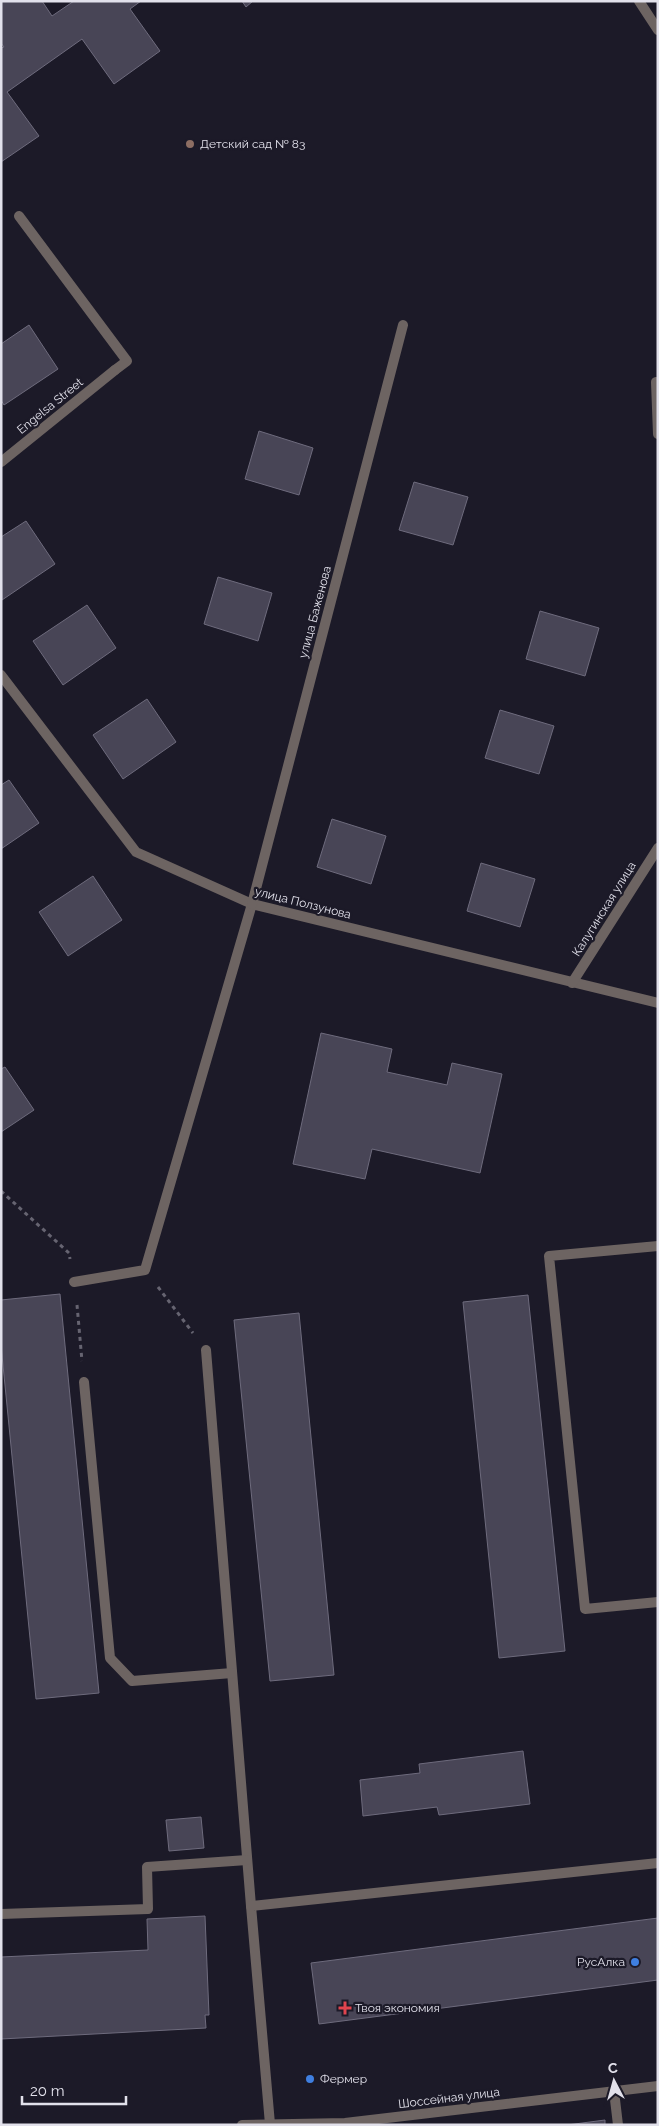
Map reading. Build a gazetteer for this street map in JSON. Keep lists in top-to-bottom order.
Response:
{
  "streets": {
    "street": [
      "Engelsa Street",
      "улица Баженова",
      "улица Ползунова",
      "Калугинская улица",
      "Шоссейная улица"
    ]
  },
  "crossings": [
    ["улица Баженова", "улица Ползунова"],
    ["улица Ползунова", "Калугинская улица"]
  ],
  "places": {
    "other": ["Детский сад № 83", "РусАлка", "Фермер"],
    "health": ["Твоя экономия"]
  },
  "scale_bar": "20 m",
  "north": "top"
}
